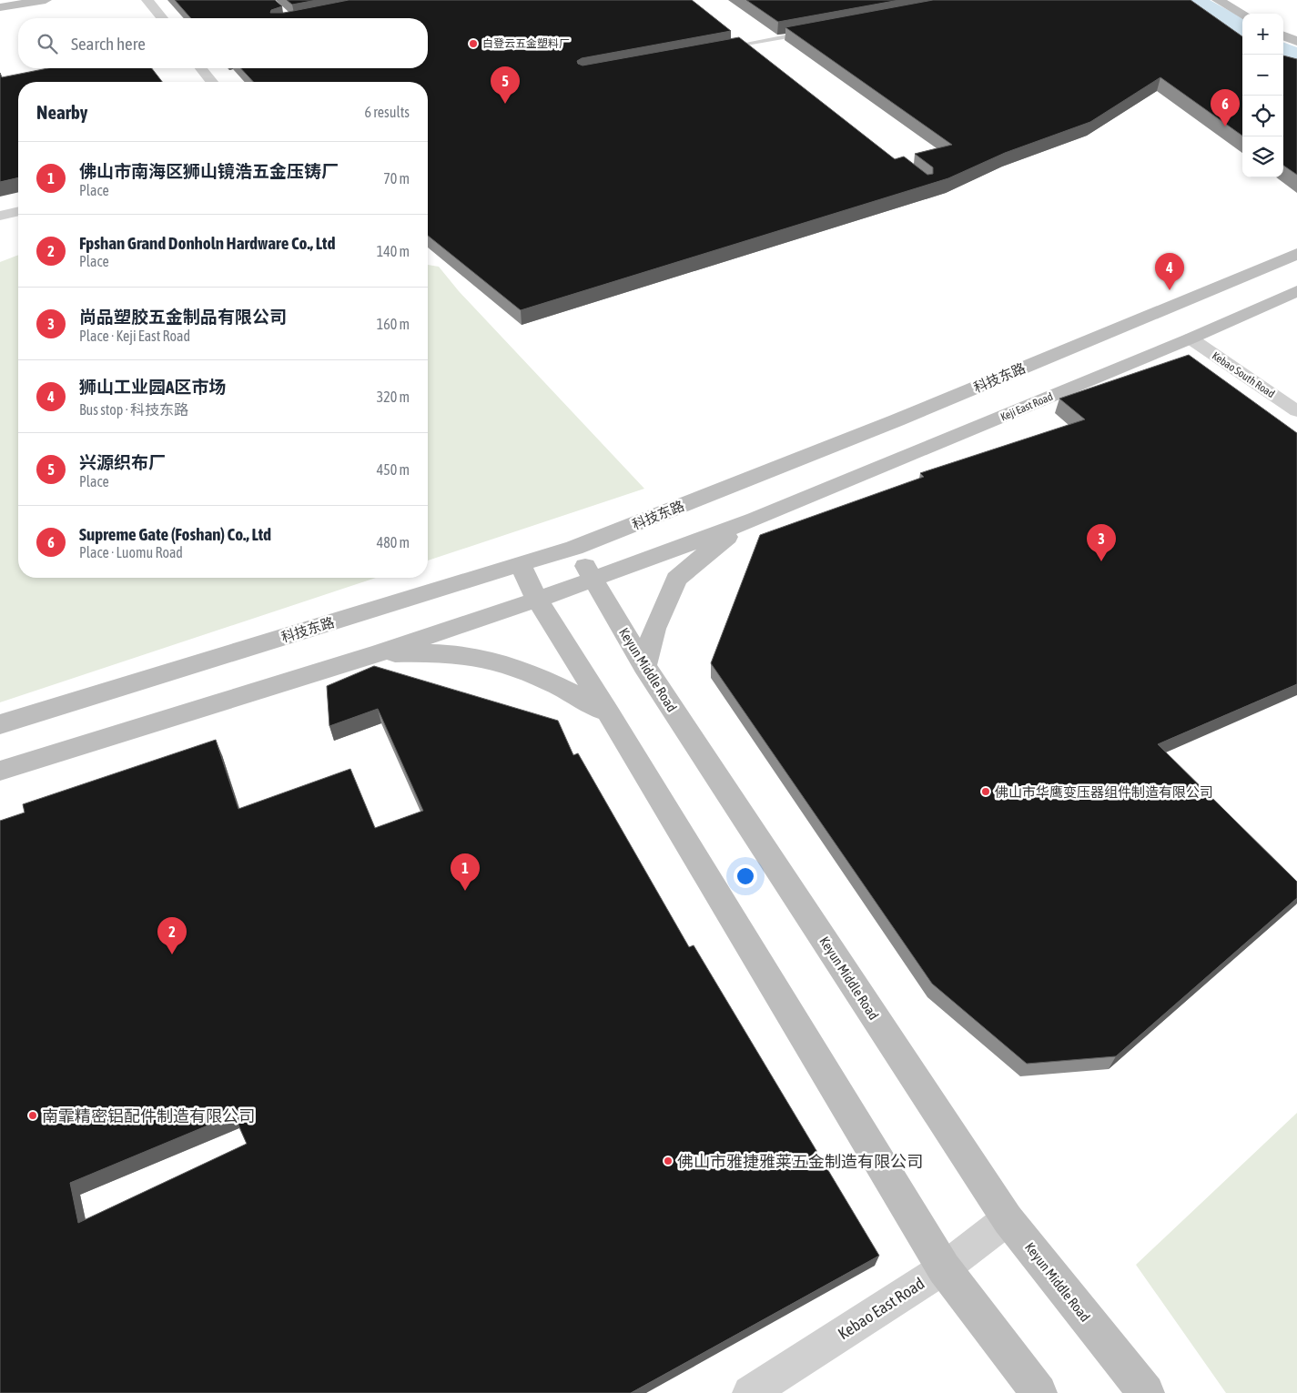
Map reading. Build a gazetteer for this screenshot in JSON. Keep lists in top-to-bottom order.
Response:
{
  "streets": {
    "main road": ["科技东路", "Keji East Road", "Keyun Middle Road"],
    "street": ["Kebao South Road", "Kebao East Road"]
  },
  "crossings": [
    ["Kebao South Road", "Keji East Road"],
    ["科技东路", "Keyun Middle Road"],
    ["Keyun Middle Road", "Kebao East Road"]
  ],
  "places": [
    "白登云五金塑料厂",
    "佛山市华鹰变压器组件制造有限公司",
    "南霏精密铝配件制造有限公司",
    "佛山市雅捷雅莱五金制造有限公司"
  ],
  "page": {
    "map_buttons": ["+", "−"],
    "search": "Search here",
    "pins": [
      "5",
      "6",
      "4",
      "3",
      "1",
      "2"
    ],
    "heading": ["Nearby", "6 results"],
    "list": [
      {
        "mark": "1",
        "name": "佛山市南海区狮山镜浩五金压铸厂",
        "note": "Place",
        "value": "70 m"
      },
      {
        "mark": "2",
        "name": "Fpshan Grand Donholn Hardware Co., Ltd",
        "note": "Place",
        "value": "140 m"
      },
      {
        "mark": "3",
        "name": "尚品塑胶五金制品有限公司",
        "note": "Place · Keji East Road",
        "value": "160 m"
      },
      {
        "mark": "4",
        "name": "狮山工业园A区市场",
        "note": "Bus stop · 科技东路",
        "value": "320 m"
      },
      {
        "mark": "5",
        "name": "兴源织布厂",
        "note": "Place",
        "value": "450 m"
      },
      {
        "mark": "6",
        "name": "Supreme Gate (Foshan) Co., Ltd",
        "note": "Place · Luomu Road",
        "value": "480 m"
      }
    ]
  }
}
